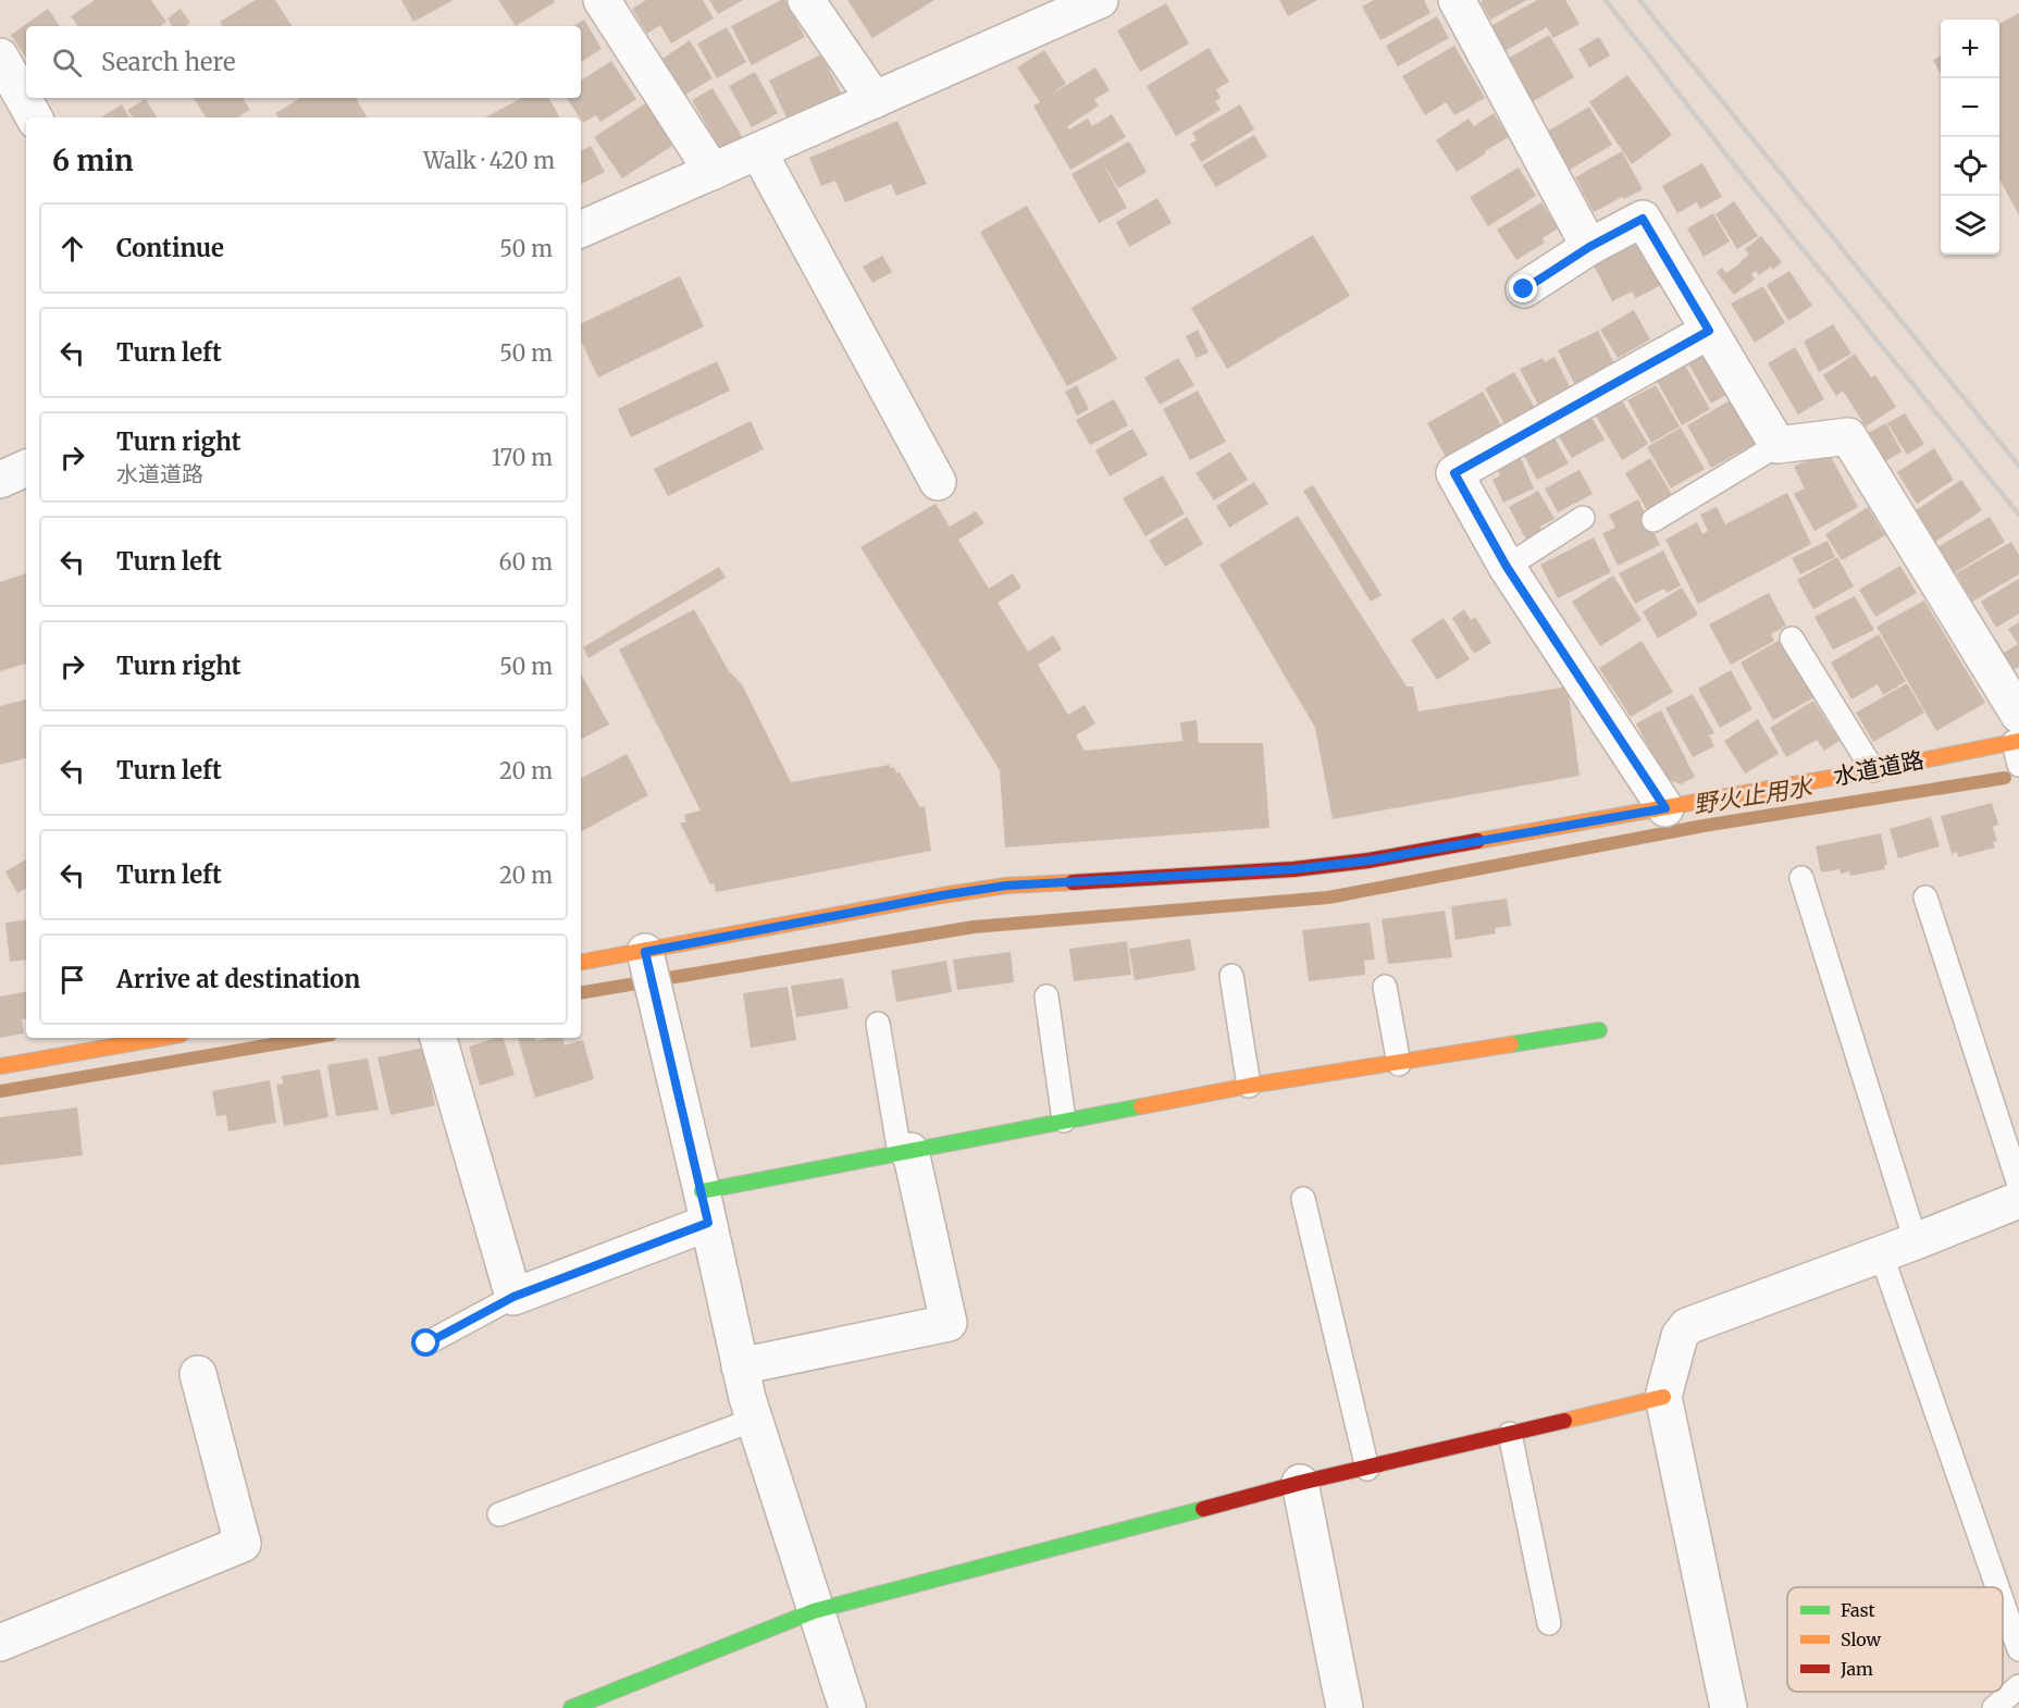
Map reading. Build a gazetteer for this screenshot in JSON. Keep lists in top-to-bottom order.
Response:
{
  "streets": {
    "street": ["水道道路"]
  },
  "water": ["野火止用水"],
  "legend": ["Fast", "Slow", "Jam"],
  "page": {
    "map_buttons": ["+", "−"],
    "search": "Search here",
    "heading": ["6 min", "Walk · 420 m"],
    "list": [
      ["Continue", "50 m"],
      ["Turn left", "50 m"],
      ["Turn right", "水道道路", "170 m"],
      ["Turn left", "60 m"],
      ["Turn right", "50 m"],
      ["Turn left", "20 m"],
      ["Turn left", "20 m"],
      "Arrive at destination"
    ]
  }
}
